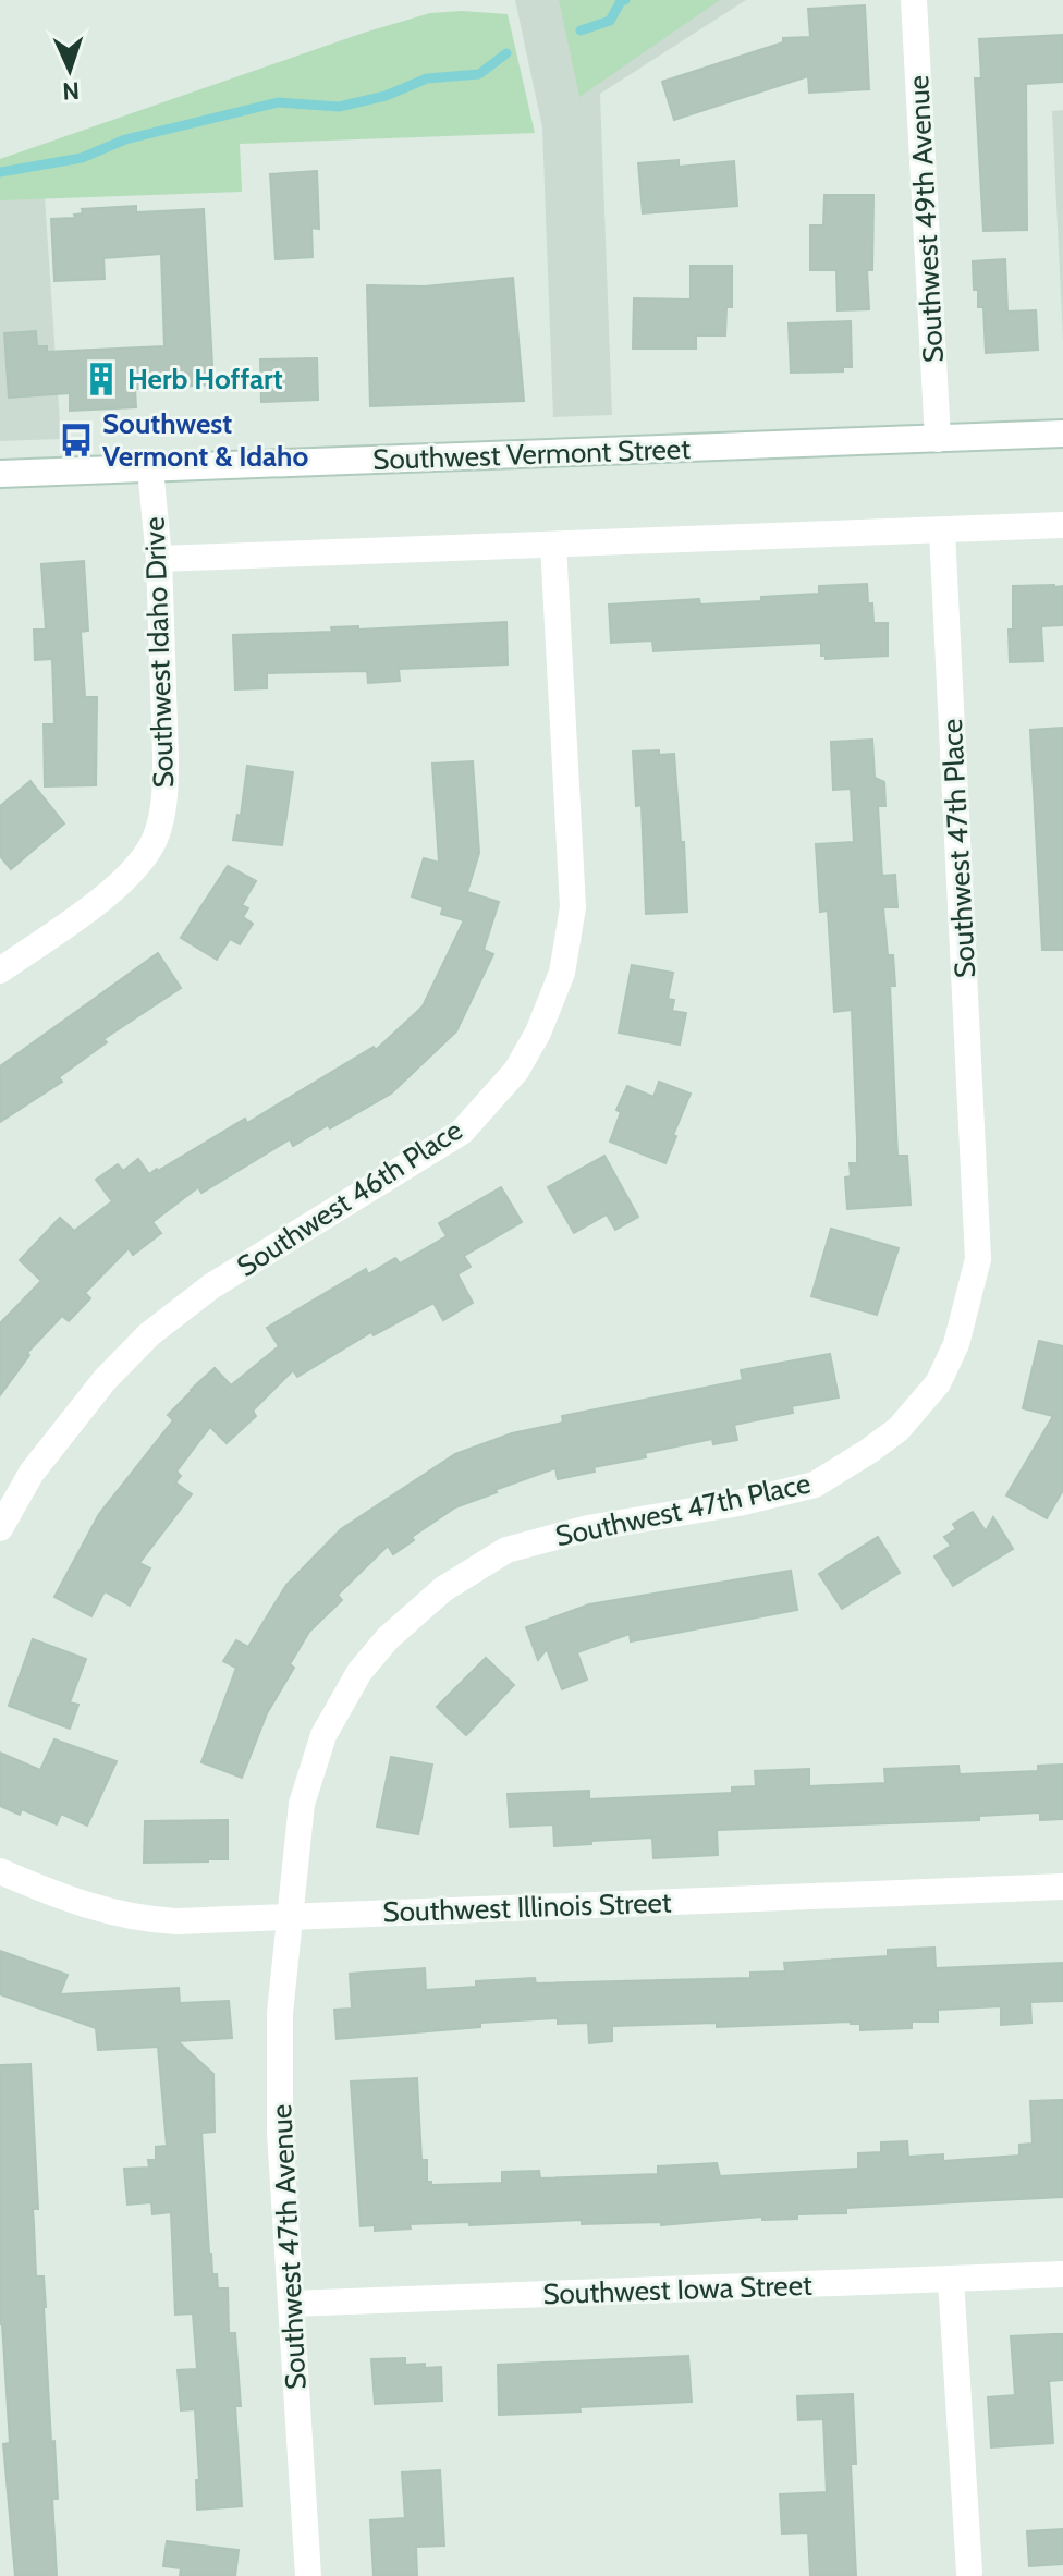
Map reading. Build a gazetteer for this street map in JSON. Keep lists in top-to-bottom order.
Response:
{
  "streets": {
    "street": [
      "Southwest 49th Avenue",
      "Southwest Vermont Street",
      "Southwest Idaho Drive",
      "Southwest 47th Place",
      "Southwest 46th Place",
      "Southwest Illinois Street",
      "Southwest 47th Avenue",
      "Southwest Iowa Street"
    ]
  },
  "crossings": [
    ["Southwest 49th Avenue", "Southwest Vermont Street"],
    ["Southwest Vermont Street", "Southwest Idaho Drive"],
    ["Southwest 47th Place", "Southwest Illinois Street"],
    ["Southwest 47th Place", "Southwest 47th Avenue"],
    ["Southwest Illinois Street", "Southwest 47th Avenue"],
    ["Southwest 47th Avenue", "Southwest Iowa Street"]
  ],
  "places": {
    "building": ["Herb Hoffart"],
    "bus stop": ["Southwest Vermont & Idaho"]
  },
  "north": "bottom"
}
